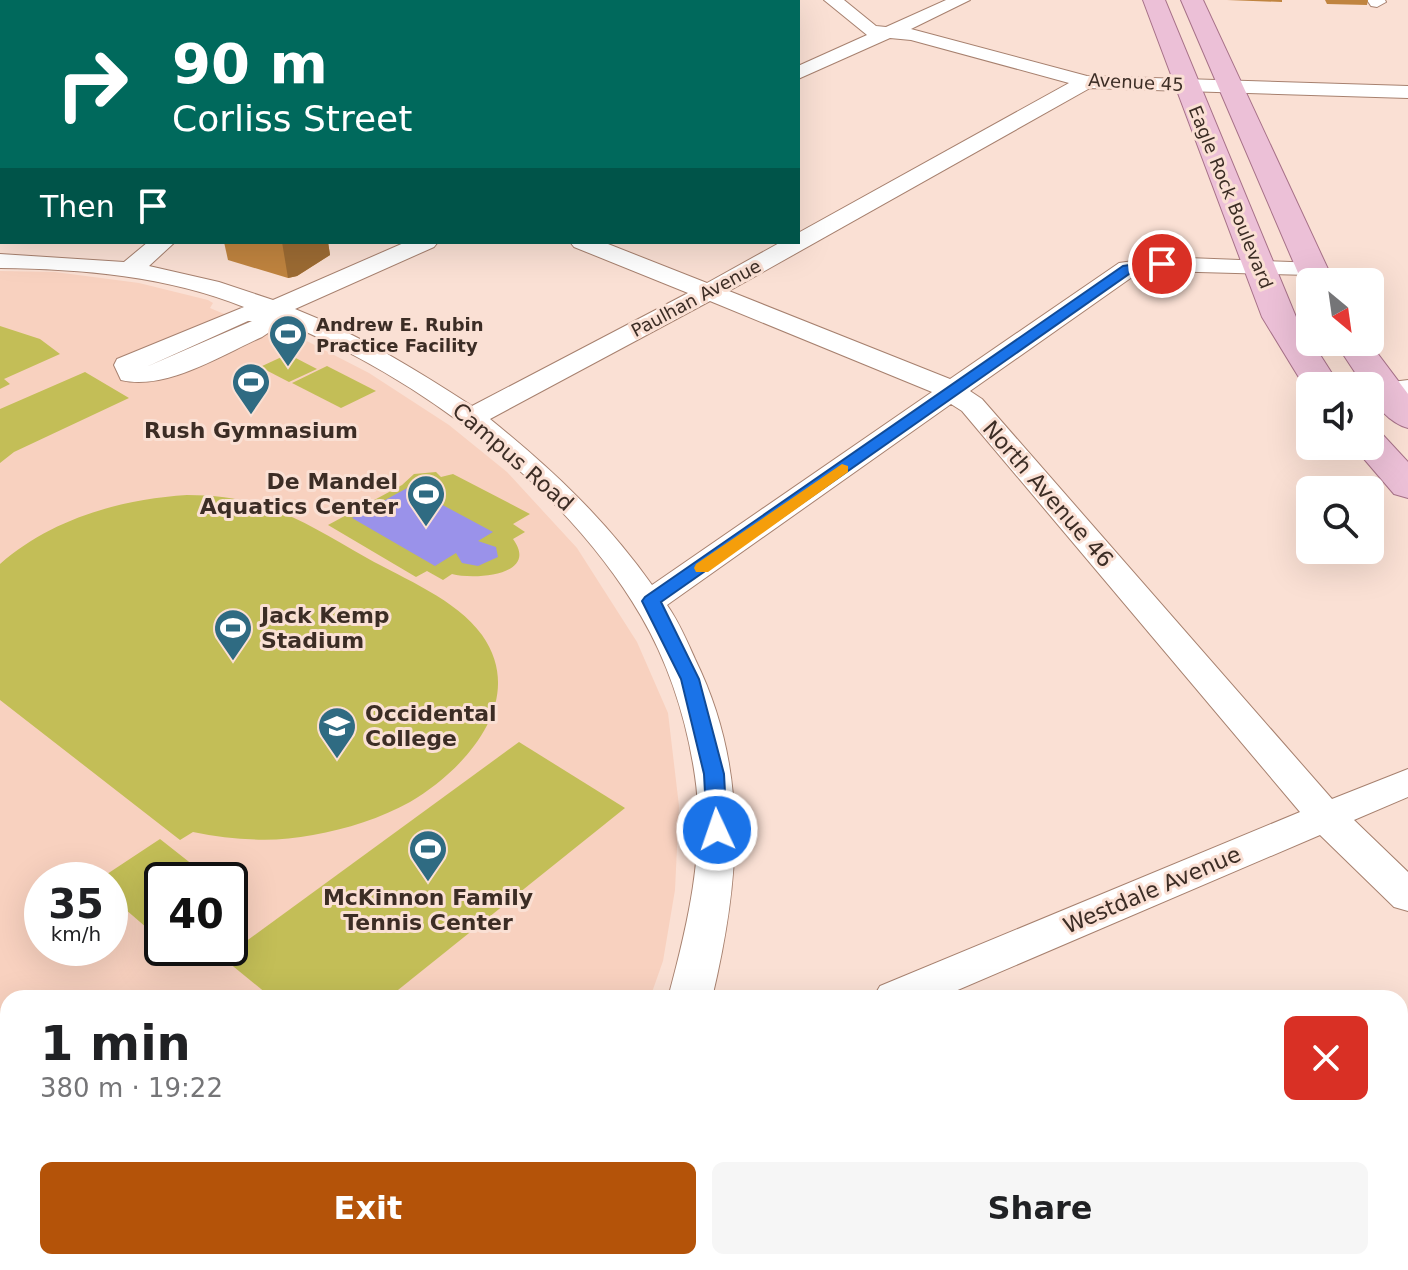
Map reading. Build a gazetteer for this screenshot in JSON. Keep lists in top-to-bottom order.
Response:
{
  "streets": {
    "main road": ["Eagle Rock Boulevard"],
    "street": [
      "Avenue 45",
      "Paulhan Avenue",
      "Campus Road",
      "North Avenue 46",
      "Westdale Avenue"
    ]
  },
  "crossings": [
    ["Avenue 45", "Eagle Rock Boulevard"],
    ["Avenue 45", "Paulhan Avenue"],
    ["Paulhan Avenue", "Campus Road"],
    ["Paulhan Avenue", "North Avenue 46"],
    ["North Avenue 46", "Westdale Avenue"]
  ],
  "places": {
    "sports": [
      "Andrew E. Rubin Practice Facility",
      "Rush Gymnasium",
      "De Mandel Aquatics Center",
      "Jack Kemp Stadium",
      "McKinnon Family Tennis Center"
    ],
    "school or university": ["Occidental College"]
  },
  "north": "bottom right",
  "page": {
    "turn": ["90 m", "Corliss Street"],
    "then": "Then",
    "speed": "35 km/h",
    "limit": "40",
    "heading": ["1 min", "380 m · 19:22"],
    "buttons": ["Exit", "Share"]
  }
}
